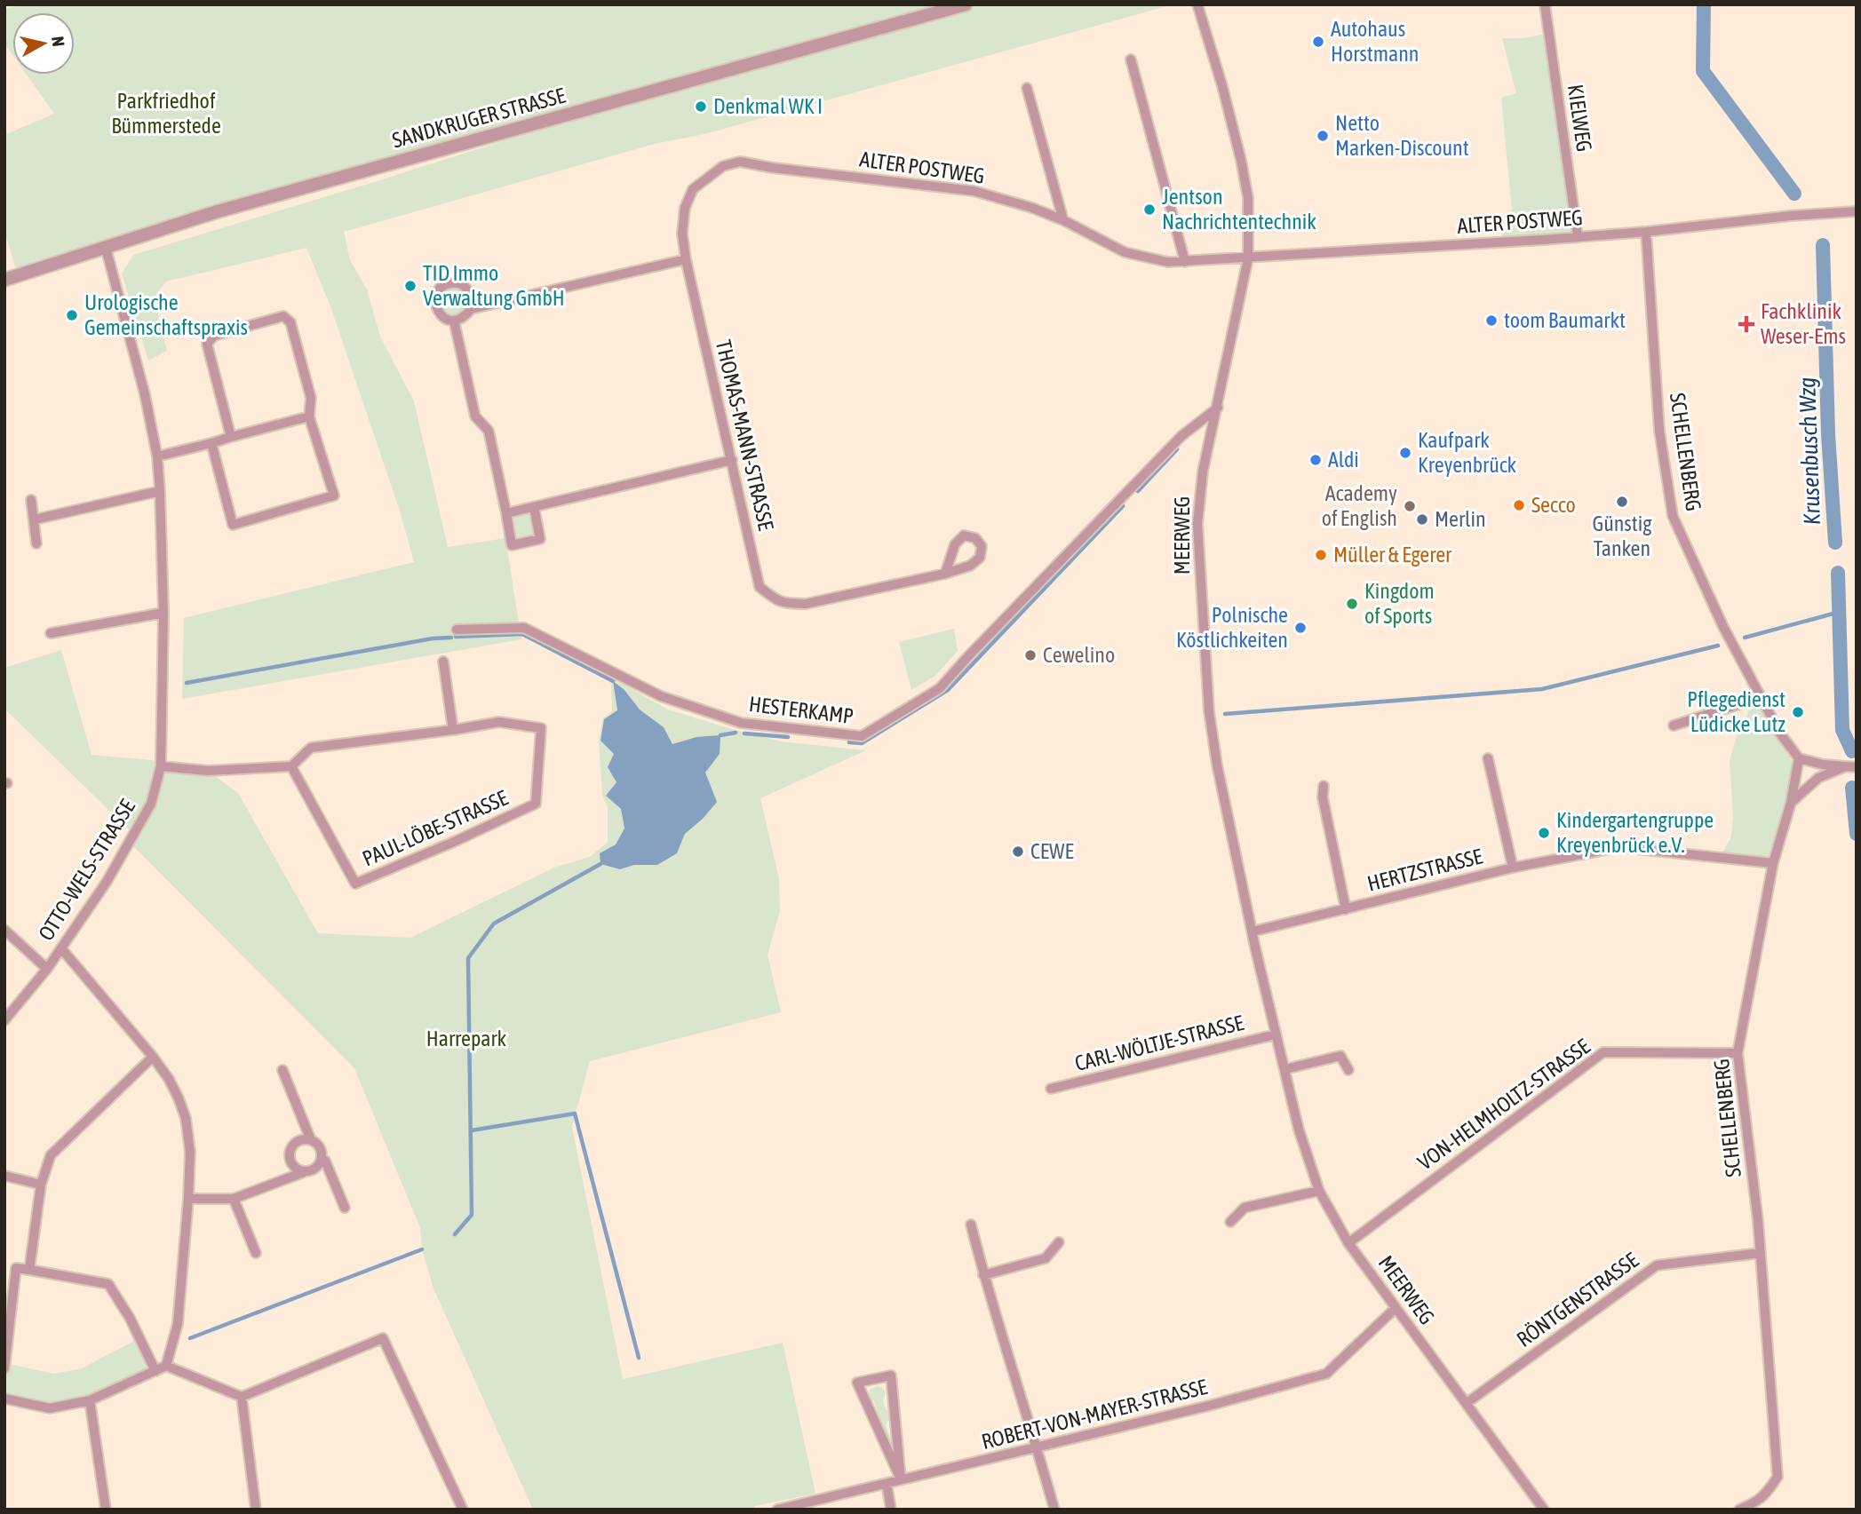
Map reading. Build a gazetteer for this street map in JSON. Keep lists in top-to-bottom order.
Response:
{
  "streets": {
    "street": [
      "SANDKRUGER STRASSE",
      "KIELWEG",
      "ALTER POSTWEG",
      "THOMAS-MANN-STRASSE",
      "SCHELLENBERG",
      "MEERWEG",
      "HESTERKAMP",
      "PAUL-LÖBE-STRASSE",
      "OTTO-WELS-STRASSE",
      "HERTZSTRASSE",
      "CARL-WÖLTJE-STRASSE",
      "VON-HELMHOLTZ-STRASSE",
      "RÖNTGENSTRASSE",
      "ROBERT-VON-MAYER-STRASSE"
    ]
  },
  "crossings": [
    ["SANDKRUGER STRASSE", "OTTO-WELS-STRASSE"],
    ["KIELWEG", "ALTER POSTWEG"],
    ["ALTER POSTWEG", "THOMAS-MANN-STRASSE"],
    ["ALTER POSTWEG", "SCHELLENBERG"],
    ["ALTER POSTWEG", "MEERWEG"],
    ["SCHELLENBERG", "HERTZSTRASSE"],
    ["SCHELLENBERG", "VON-HELMHOLTZ-STRASSE"],
    ["SCHELLENBERG", "RÖNTGENSTRASSE"],
    ["MEERWEG", "HESTERKAMP"],
    ["MEERWEG", "HERTZSTRASSE"],
    ["MEERWEG", "CARL-WÖLTJE-STRASSE"],
    ["MEERWEG", "VON-HELMHOLTZ-STRASSE"],
    ["MEERWEG", "RÖNTGENSTRASSE"],
    ["MEERWEG", "ROBERT-VON-MAYER-STRASSE"]
  ],
  "water": ["Krusenbusch Wzg"],
  "parks": ["Parkfriedhof Bümmerstede", "Harrepark"],
  "places": {
    "other": [
      "Autohaus Horstmann",
      "Denkmal WK I",
      "Netto Marken-Discount",
      "Jentson Nachrichtentechnik",
      "TID Immo Verwaltung GmbH",
      "Urologische Gemeinschaftspraxis",
      "toom Baumarkt",
      "Kaufpark Kreyenbrück",
      "Aldi",
      "Günstig Tanken",
      "Secco",
      "Academy of English",
      "Merlin",
      "Müller & Egerer",
      "Kingdom of Sports",
      "Polnische Köstlichkeiten",
      "Cewelino",
      "Pflegedienst Lüdicke Lutz",
      "Kindergartengruppe Kreyenbrück e.V.",
      "CEWE"
    ],
    "health": ["Fachklinik Weser-Ems"]
  },
  "north": "right"
}
